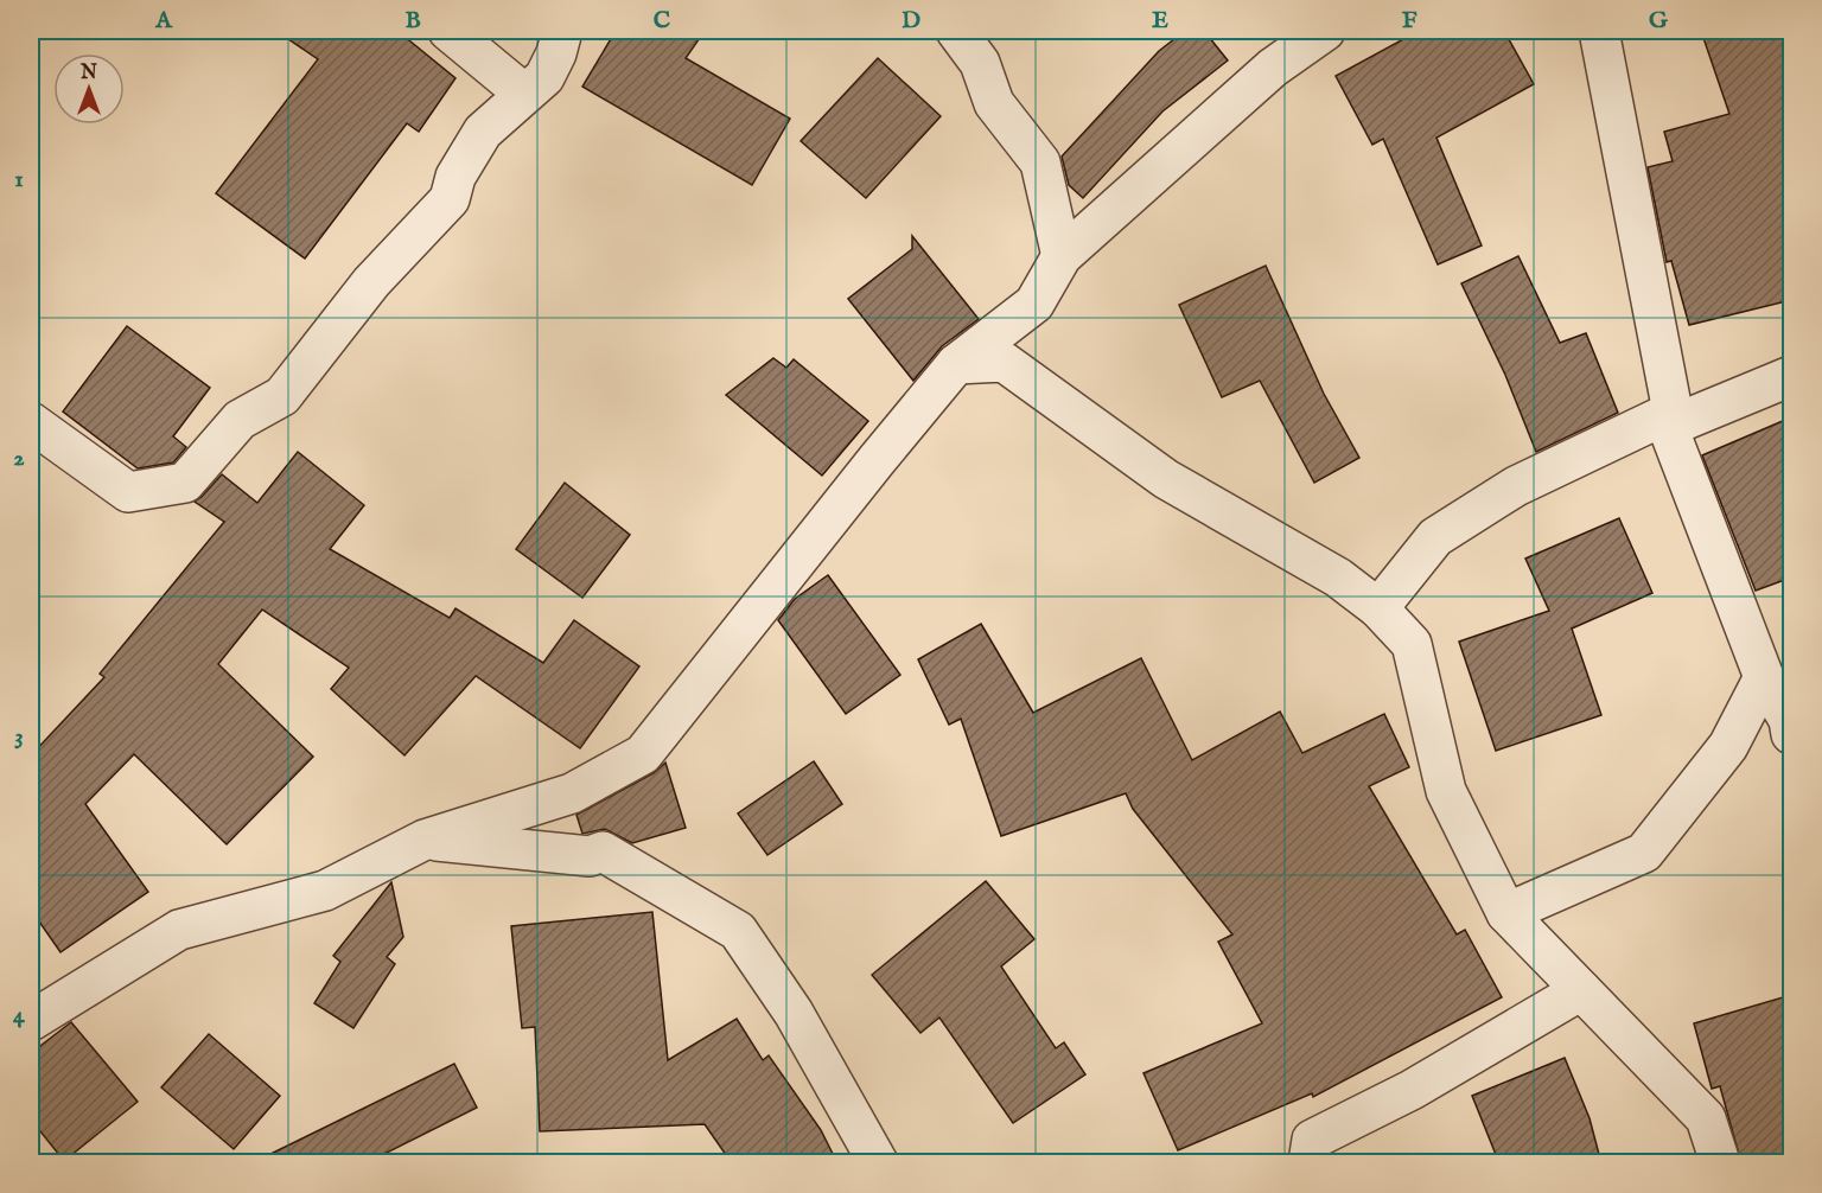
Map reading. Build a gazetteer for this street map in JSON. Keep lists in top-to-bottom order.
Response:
{
  "north": "top",
  "grid": {
    "columns": [
      "A",
      "B",
      "C",
      "D",
      "E",
      "F",
      "G"
    ],
    "rows": [
      "1",
      "2",
      "3",
      "4"
    ]
  }
}
